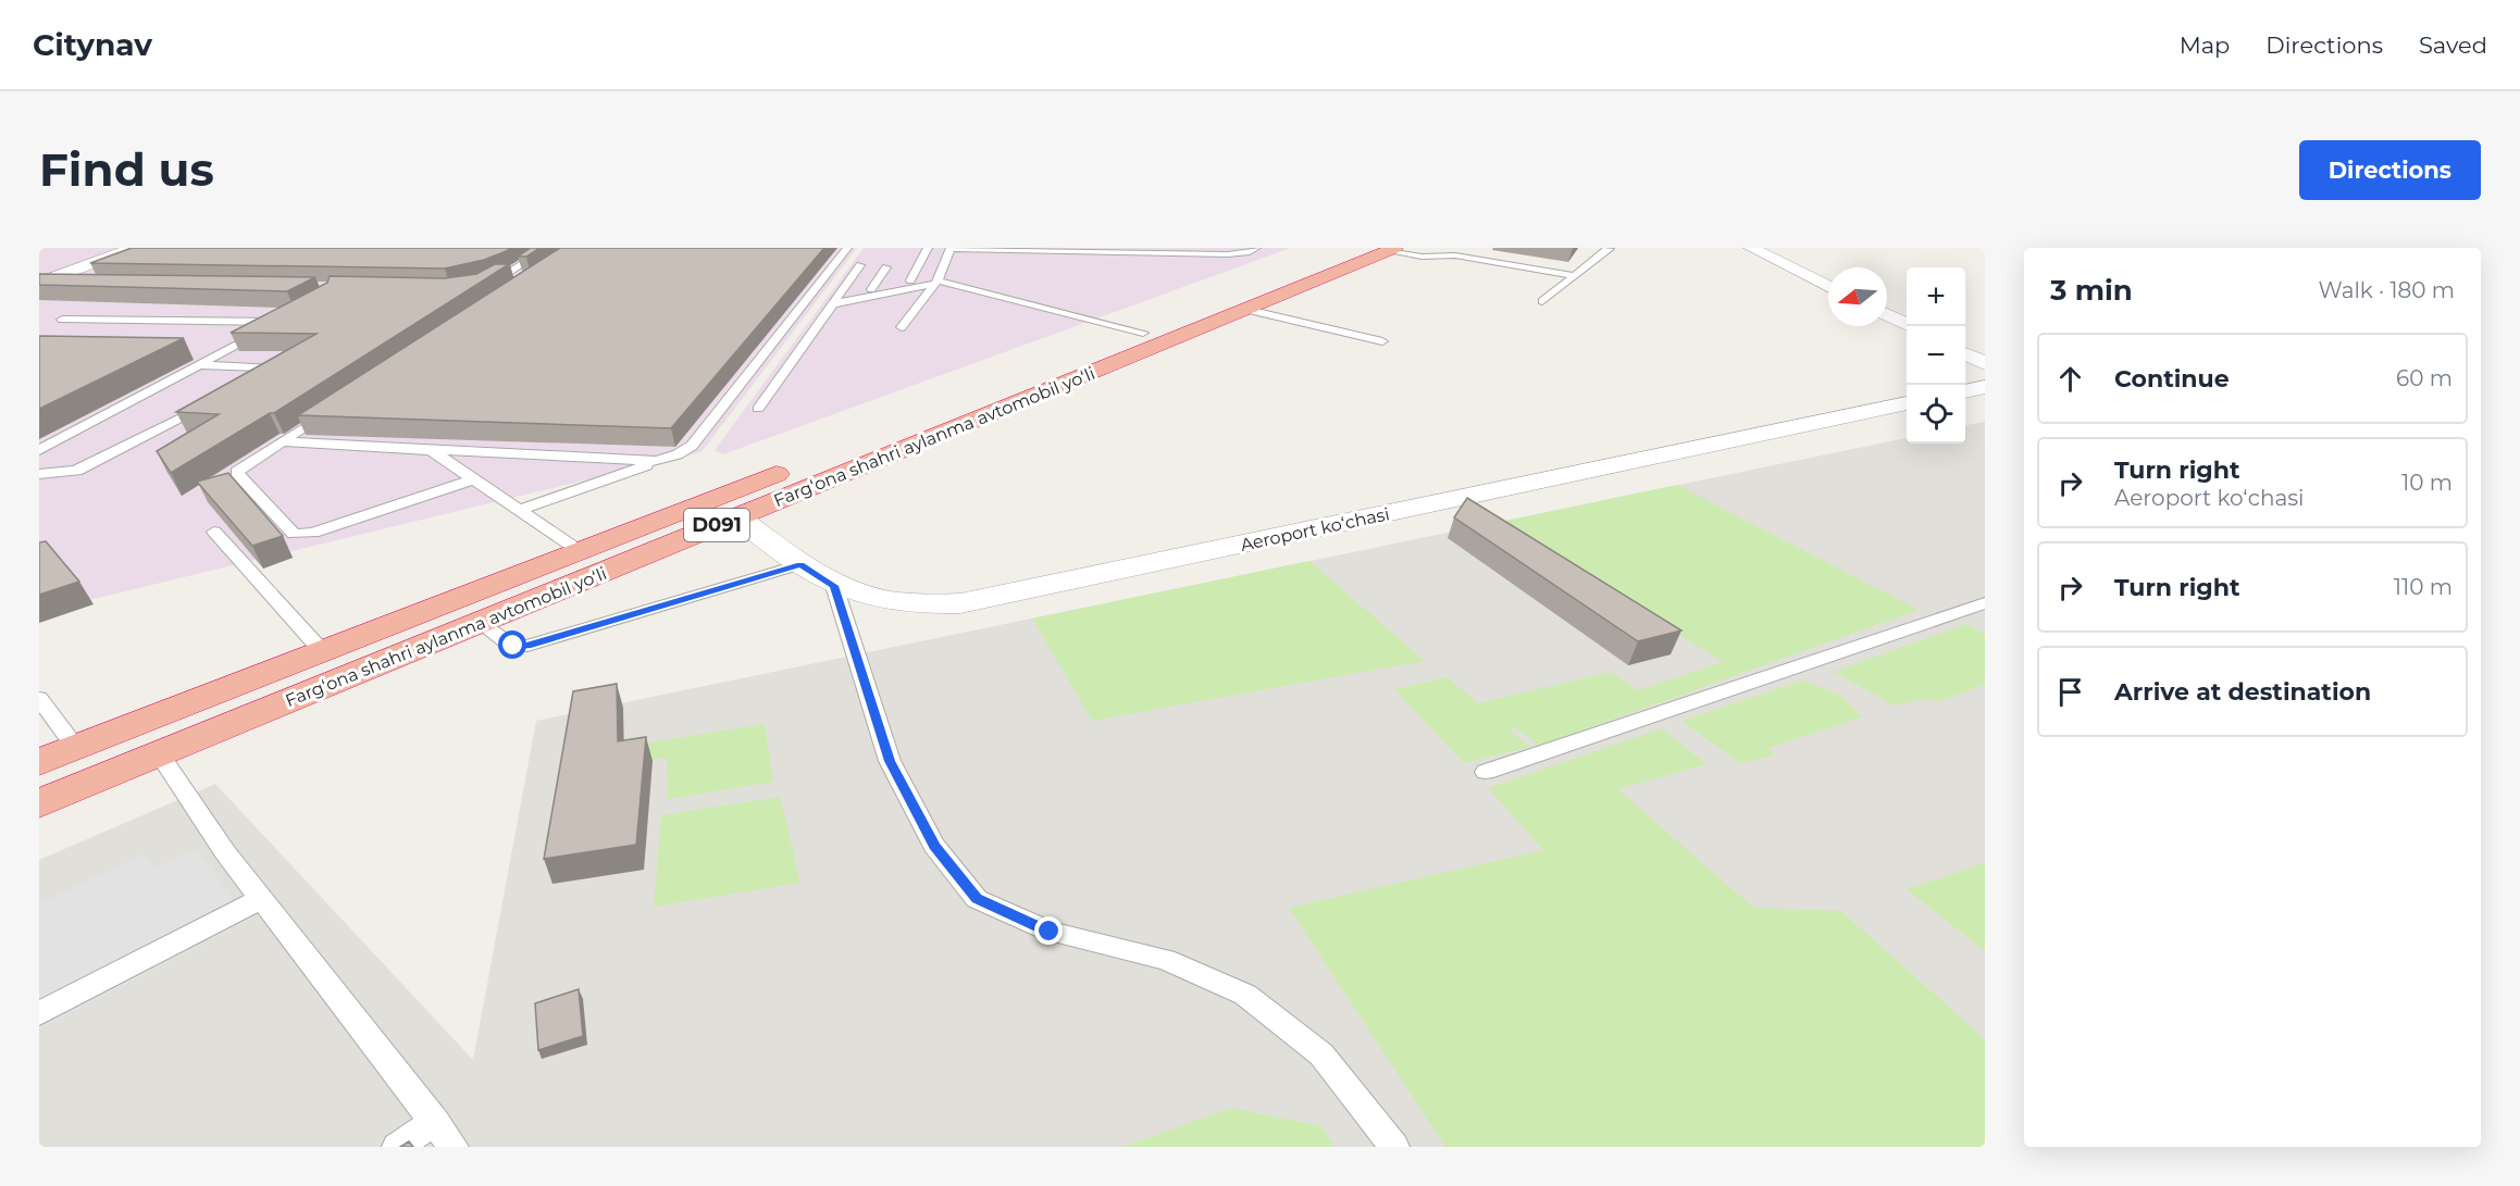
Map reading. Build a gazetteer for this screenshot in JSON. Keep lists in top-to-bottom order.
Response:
{
  "streets": {
    "highway": ["Fargʻona shahri aylanma avtomobil yoʻli", "D091"],
    "street": ["Aeroport koʻchasi"]
  },
  "crossings": [
    ["Fargʻona shahri aylanma avtomobil yoʻli", "Aeroport koʻchasi"]
  ],
  "north": "left",
  "page": {
    "header": "Citynav",
    "nav": ["Map", "Directions", "Saved"],
    "buttons": "Directions",
    "title": "Find us",
    "heading": ["3 min", "Walk · 180 m"],
    "map_buttons": ["+", "−"],
    "list": [
      ["Continue", "60 m"],
      ["Turn right", "Aeroport koʻchasi", "10 m"],
      ["Turn right", "110 m"],
      "Arrive at destination"
    ]
  }
}
